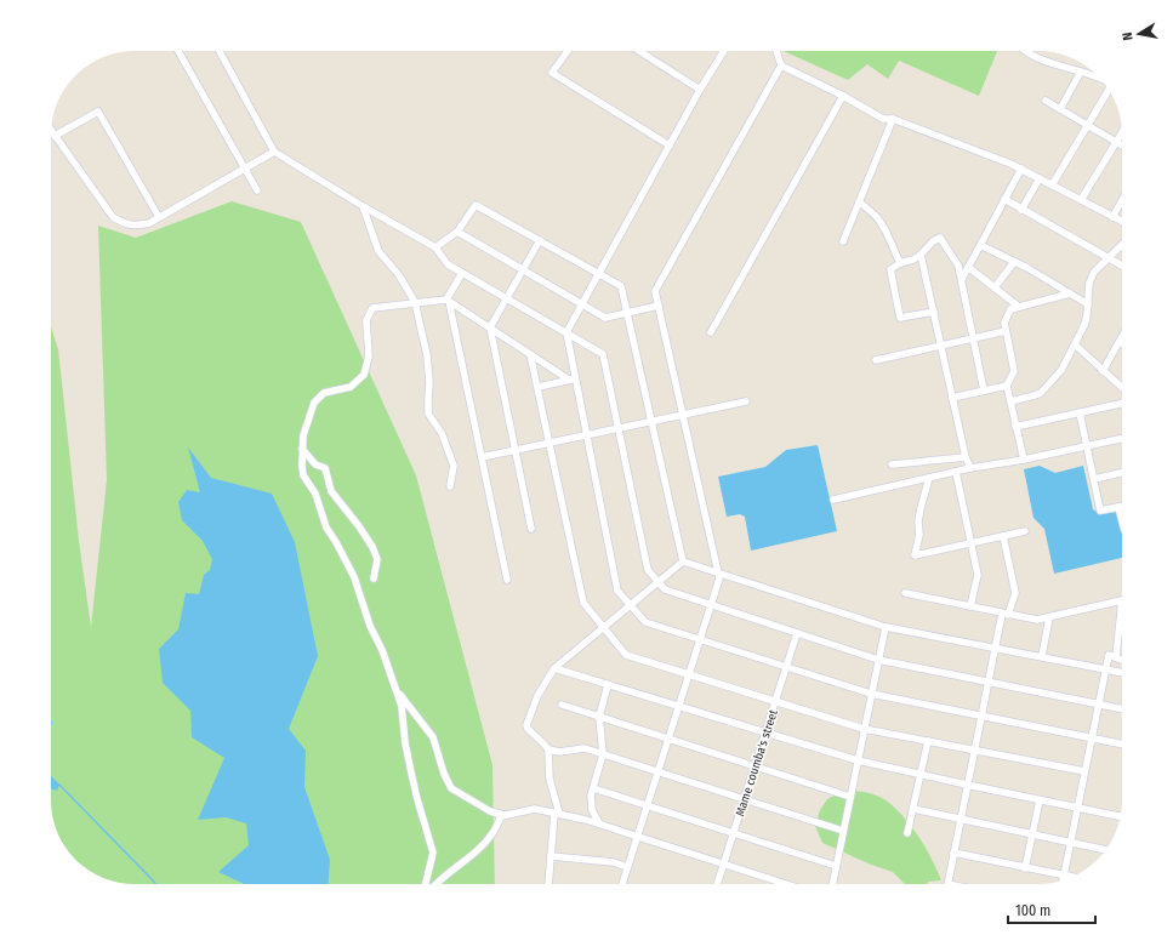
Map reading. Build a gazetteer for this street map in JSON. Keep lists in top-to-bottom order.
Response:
{
  "streets": {
    "street": ["Mame coumba's street"]
  },
  "scale_bar": "100 m",
  "north": "left"
}
